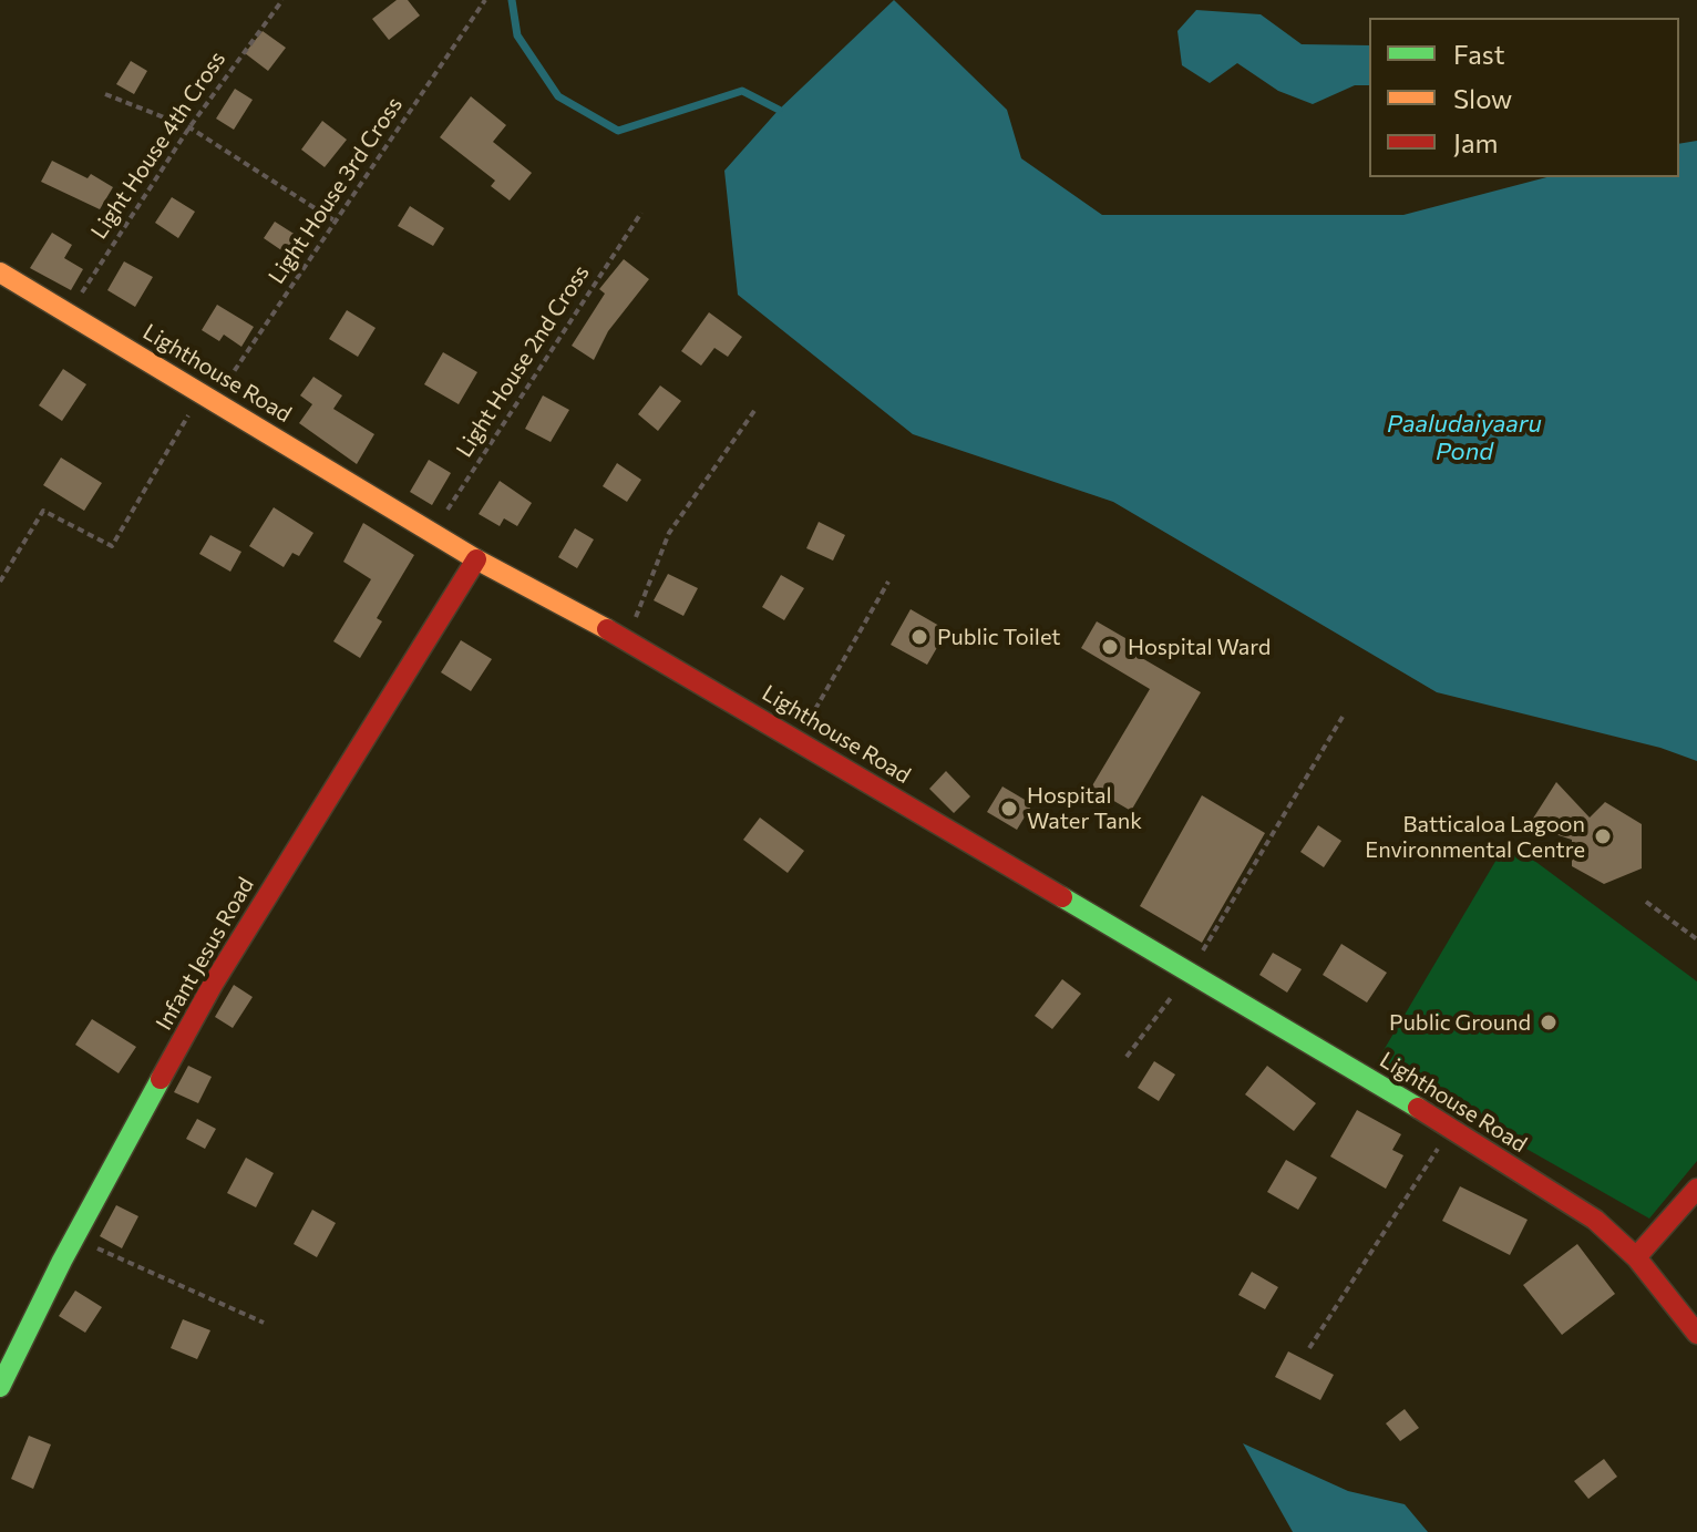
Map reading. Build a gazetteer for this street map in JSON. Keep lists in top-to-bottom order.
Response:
{
  "streets": {
    "street": ["Lighthouse Road", "Infant Jesus Road"],
    "path": ["Light House 4th Cross", "Light House 3rd Cross", "Light House 2nd Cross"]
  },
  "crossings": [
    ["Light House 4th Cross", "Lighthouse Road"],
    ["Light House 3rd Cross", "Lighthouse Road"],
    ["Light House 2nd Cross", "Lighthouse Road"],
    ["Lighthouse Road", "Infant Jesus Road"]
  ],
  "water": ["Paaludaiyaaru Pond"],
  "places": [
    "Public Toilet",
    "Hospital Ward",
    "Hospital Water Tank",
    "Batticaloa Lagoon Environmental Centre",
    "Public Ground"
  ],
  "legend": ["Fast", "Slow", "Jam"]
}
